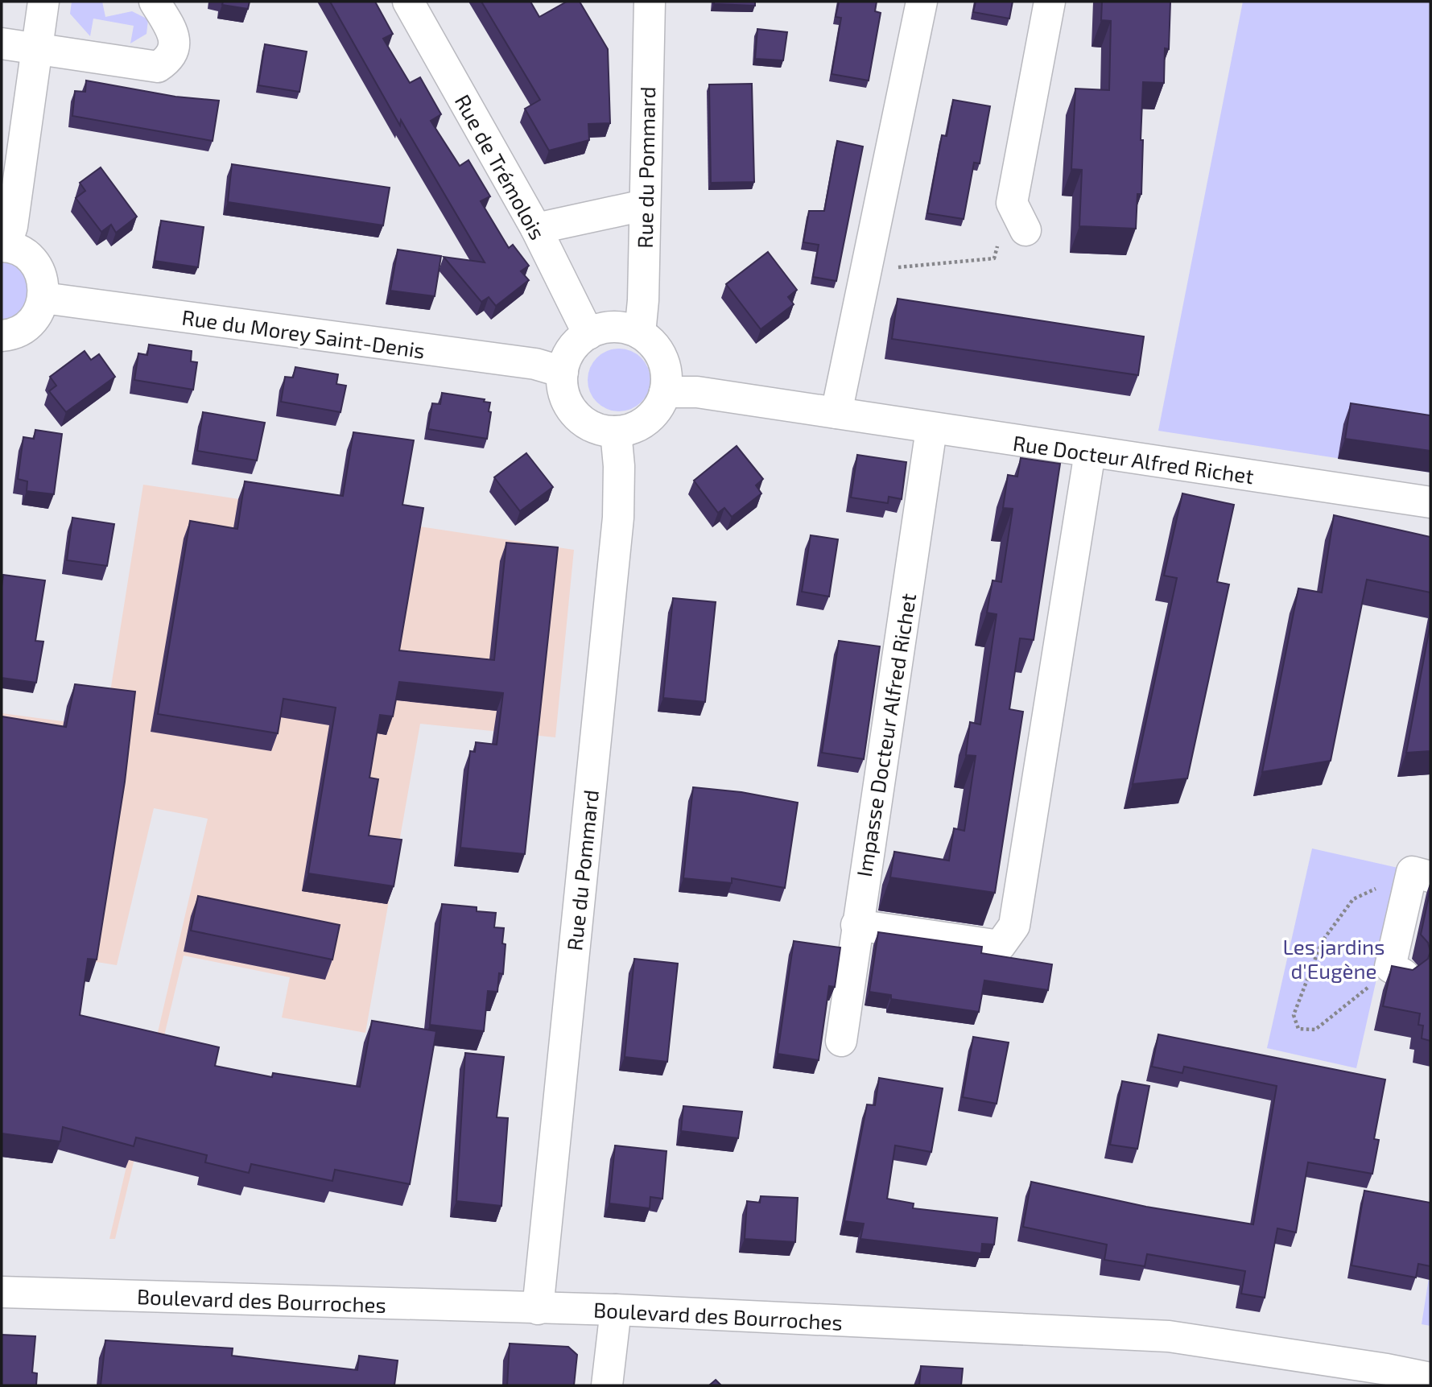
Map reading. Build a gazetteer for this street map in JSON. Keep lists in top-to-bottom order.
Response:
{
  "streets": {
    "street": [
      "Rue de Trémolois",
      "Rue du Pommard",
      "Rue du Morey Saint-Denis",
      "Rue Docteur Alfred Richet",
      "Impasse Docteur Alfred Richet",
      "Boulevard des Bourroches"
    ]
  },
  "crossings": [
    ["Rue de Trémolois", "Rue du Pommard"],
    ["Rue de Trémolois", "Rue du Morey Saint-Denis"],
    ["Rue de Trémolois", "Rue Docteur Alfred Richet"],
    ["Rue du Pommard", "Rue du Morey Saint-Denis"],
    ["Rue du Pommard", "Rue Docteur Alfred Richet"],
    ["Rue du Pommard", "Boulevard des Bourroches"],
    ["Rue du Morey Saint-Denis", "Rue Docteur Alfred Richet"],
    ["Rue Docteur Alfred Richet", "Impasse Docteur Alfred Richet"]
  ],
  "parks": ["Les jardins d'Eugène"]
}
